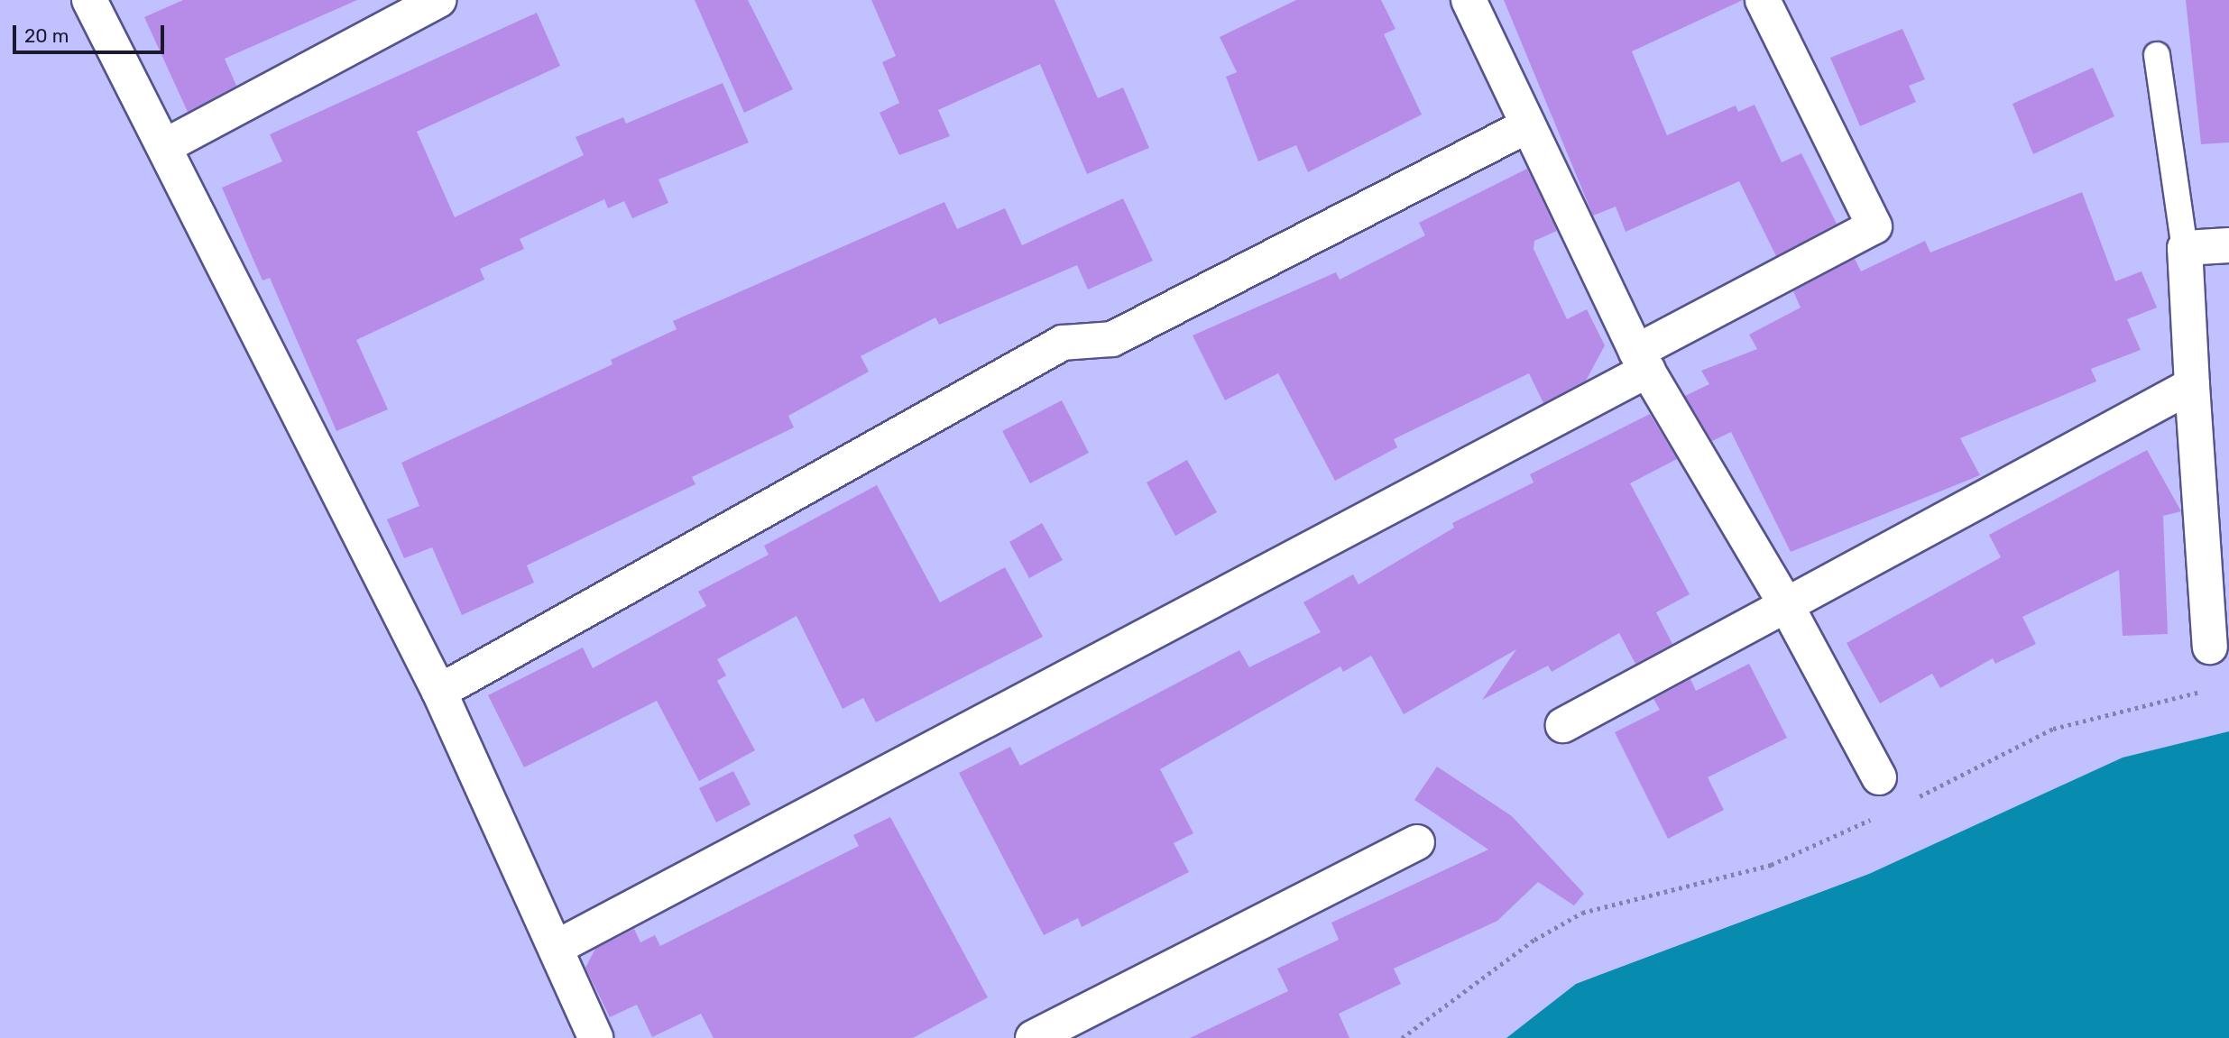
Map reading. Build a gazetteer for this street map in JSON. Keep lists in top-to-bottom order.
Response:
{
  "scale_bar": "20 m"
}
